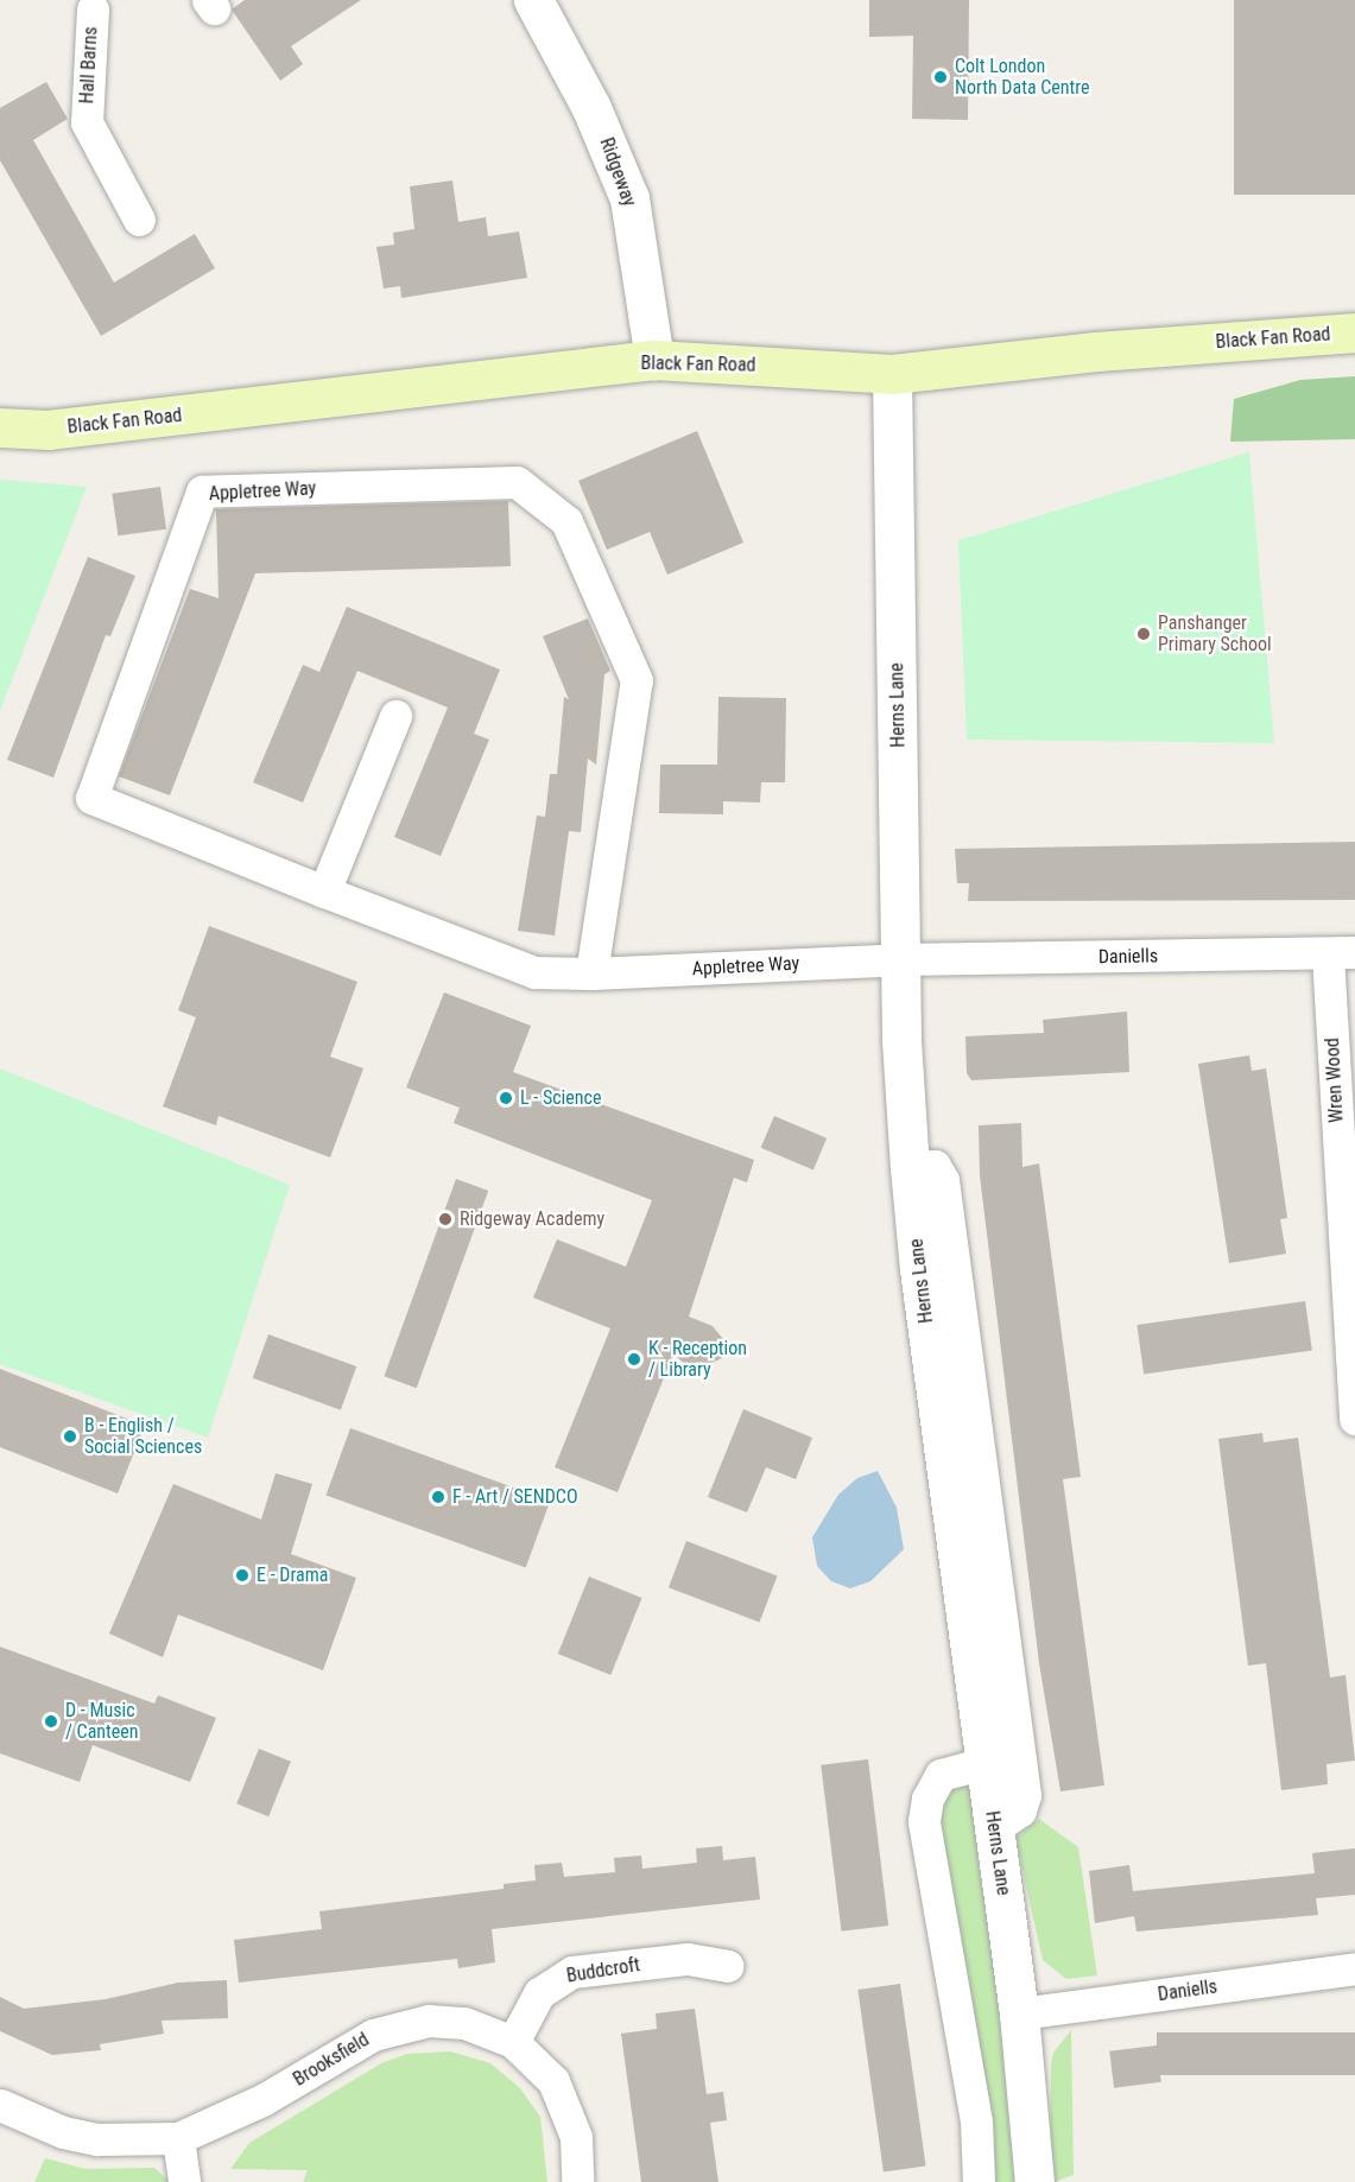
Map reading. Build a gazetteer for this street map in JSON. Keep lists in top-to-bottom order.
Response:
{
  "streets": {
    "main road": ["Black Fan Road"],
    "street": [
      "Hall Barns",
      "Ridgeway",
      "Appletree Way",
      "Herns Lane",
      "Daniells",
      "Wren Wood",
      "Buddcroft",
      "Brooksfield"
    ]
  },
  "crossings": [
    ["Ridgeway", "Black Fan Road"],
    ["Black Fan Road", "Herns Lane"],
    ["Appletree Way", "Herns Lane"],
    ["Appletree Way", "Daniells"],
    ["Herns Lane", "Daniells"],
    ["Daniells", "Wren Wood"],
    ["Buddcroft", "Brooksfield"]
  ],
  "places": [
    "Colt London North Data Centre",
    "Panshanger Primary School",
    "L - Science",
    "Ridgeway Academy",
    "K - Reception / Library",
    "B - English / Social Sciences",
    "F - Art / SENDCO",
    "E - Drama",
    "D - Music / Canteen"
  ]
}
